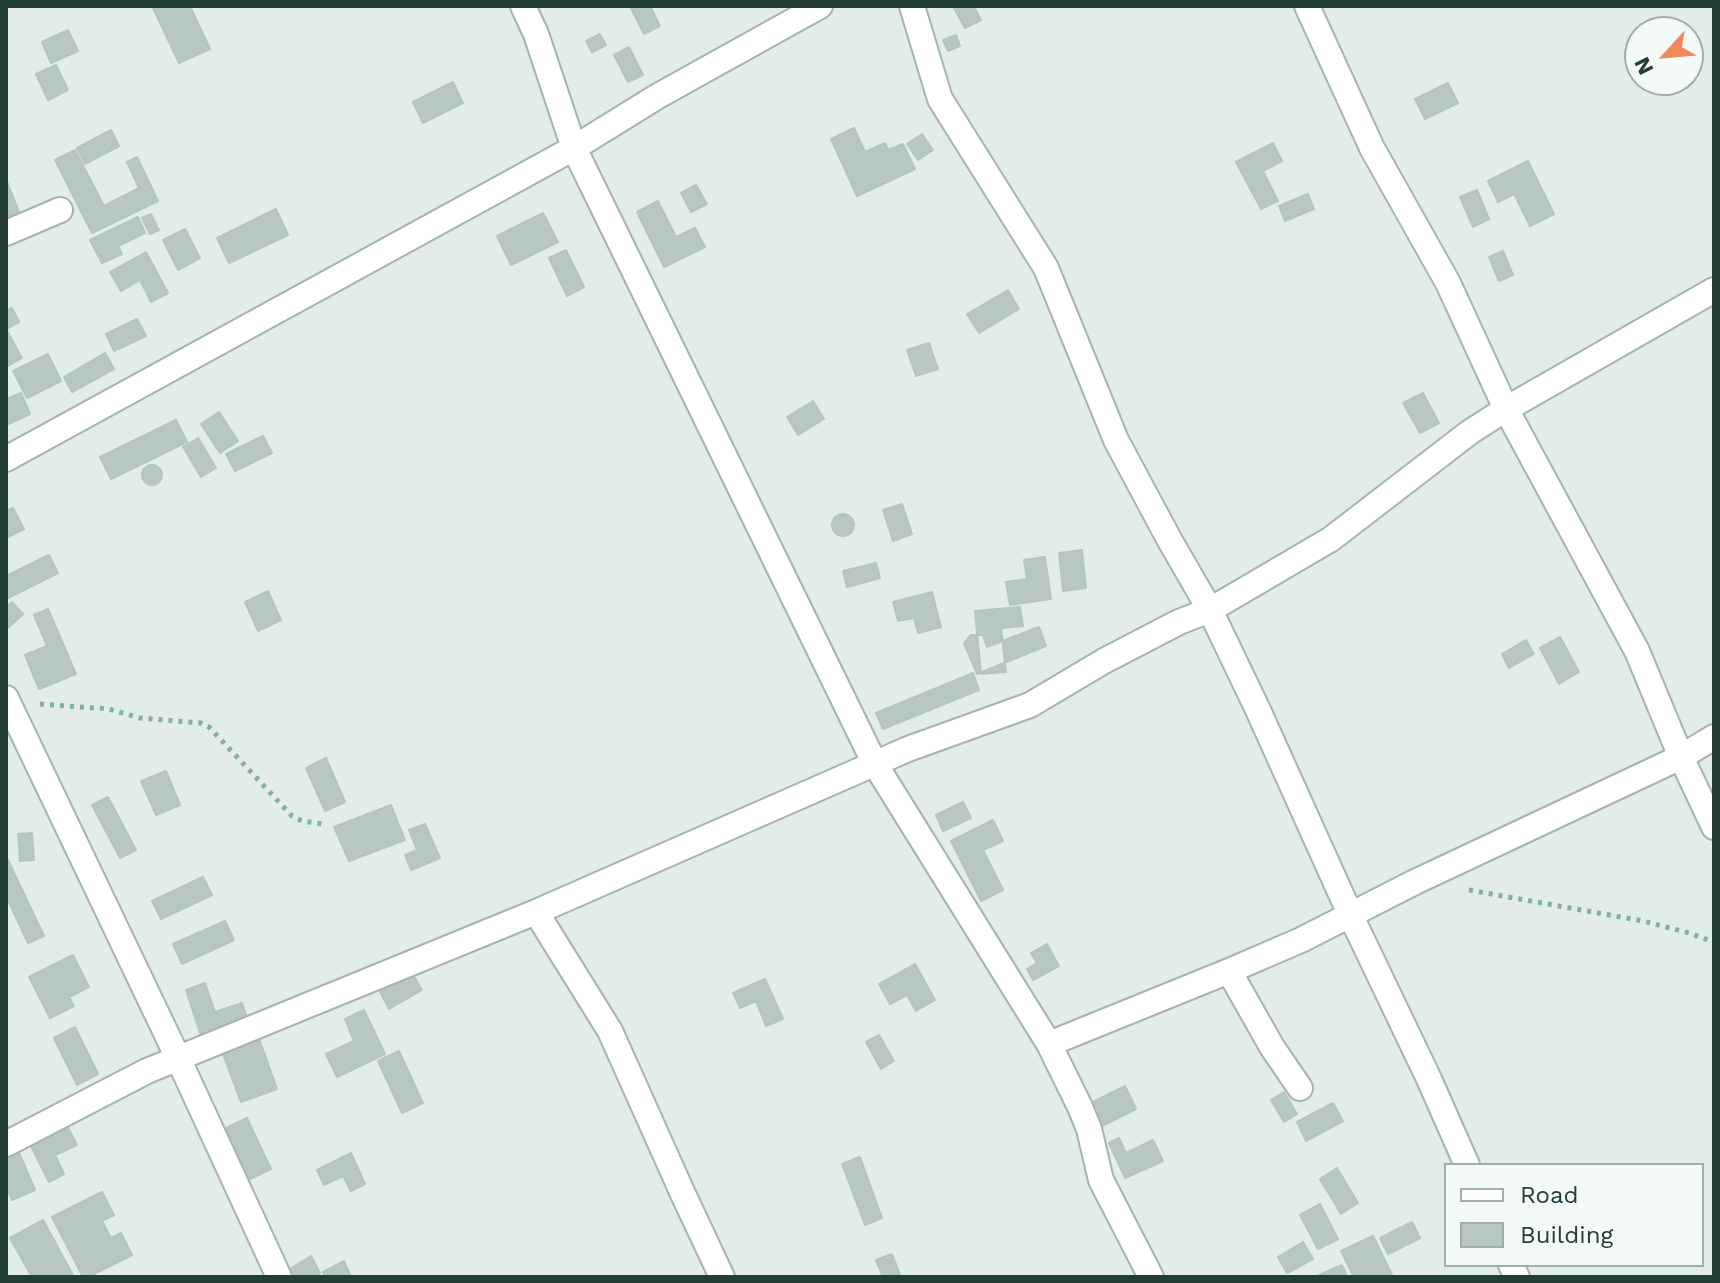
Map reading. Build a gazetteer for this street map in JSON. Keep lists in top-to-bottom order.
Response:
{
  "legend": ["Road", "Building"],
  "north": "bottom left"
}
